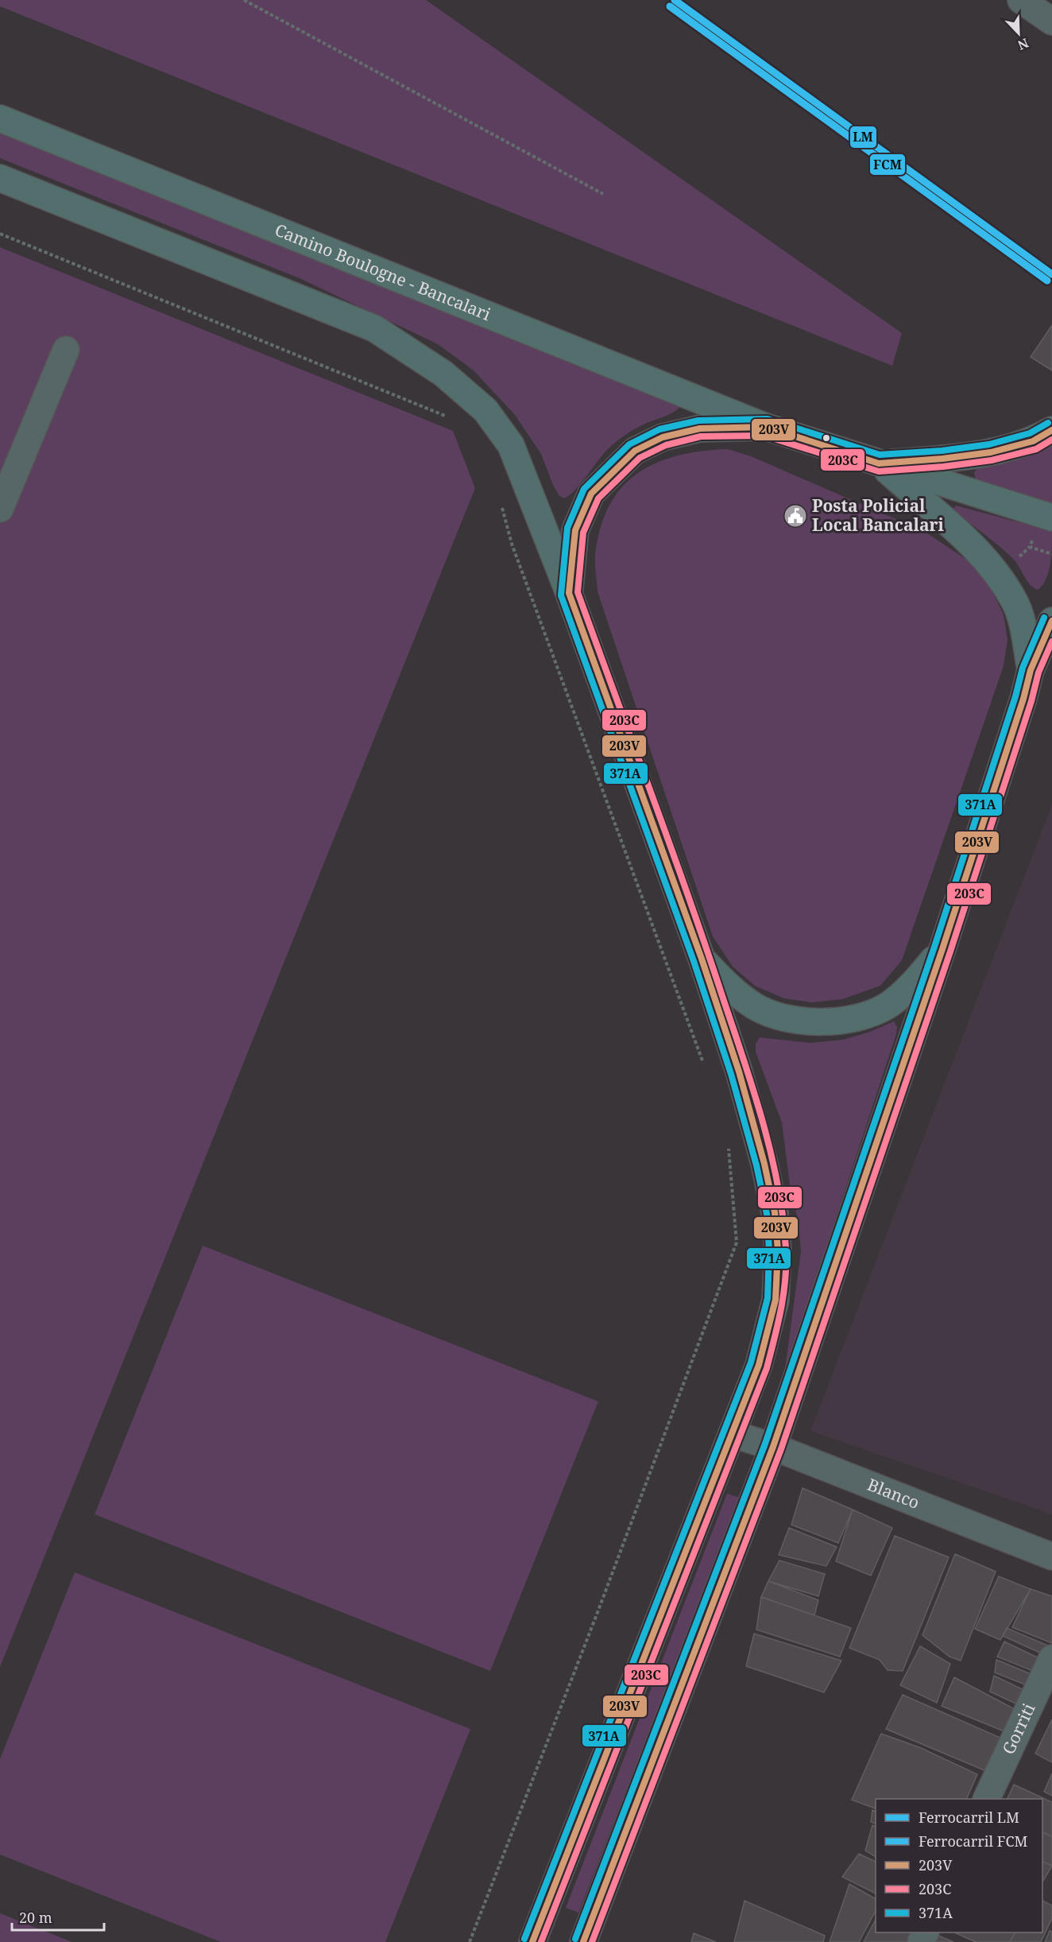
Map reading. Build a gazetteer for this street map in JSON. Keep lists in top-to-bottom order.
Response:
{
  "streets": {
    "main road": ["Camino Boulogne - Bancalari"],
    "street": ["Blanco", "Gorriti"]
  },
  "places": {
    "public building": ["Posta Policial Local Bancalari"]
  },
  "lines": [
    "rail line LM",
    "rail line FCM",
    "transit line 371A",
    "transit line 203V",
    "transit line 203C"
  ],
  "legend": [
    "Ferrocarril LM",
    "Ferrocarril FCM",
    "203V",
    "203C",
    "371A"
  ],
  "scale_bar": "20 m",
  "north": "bottom right"
}
